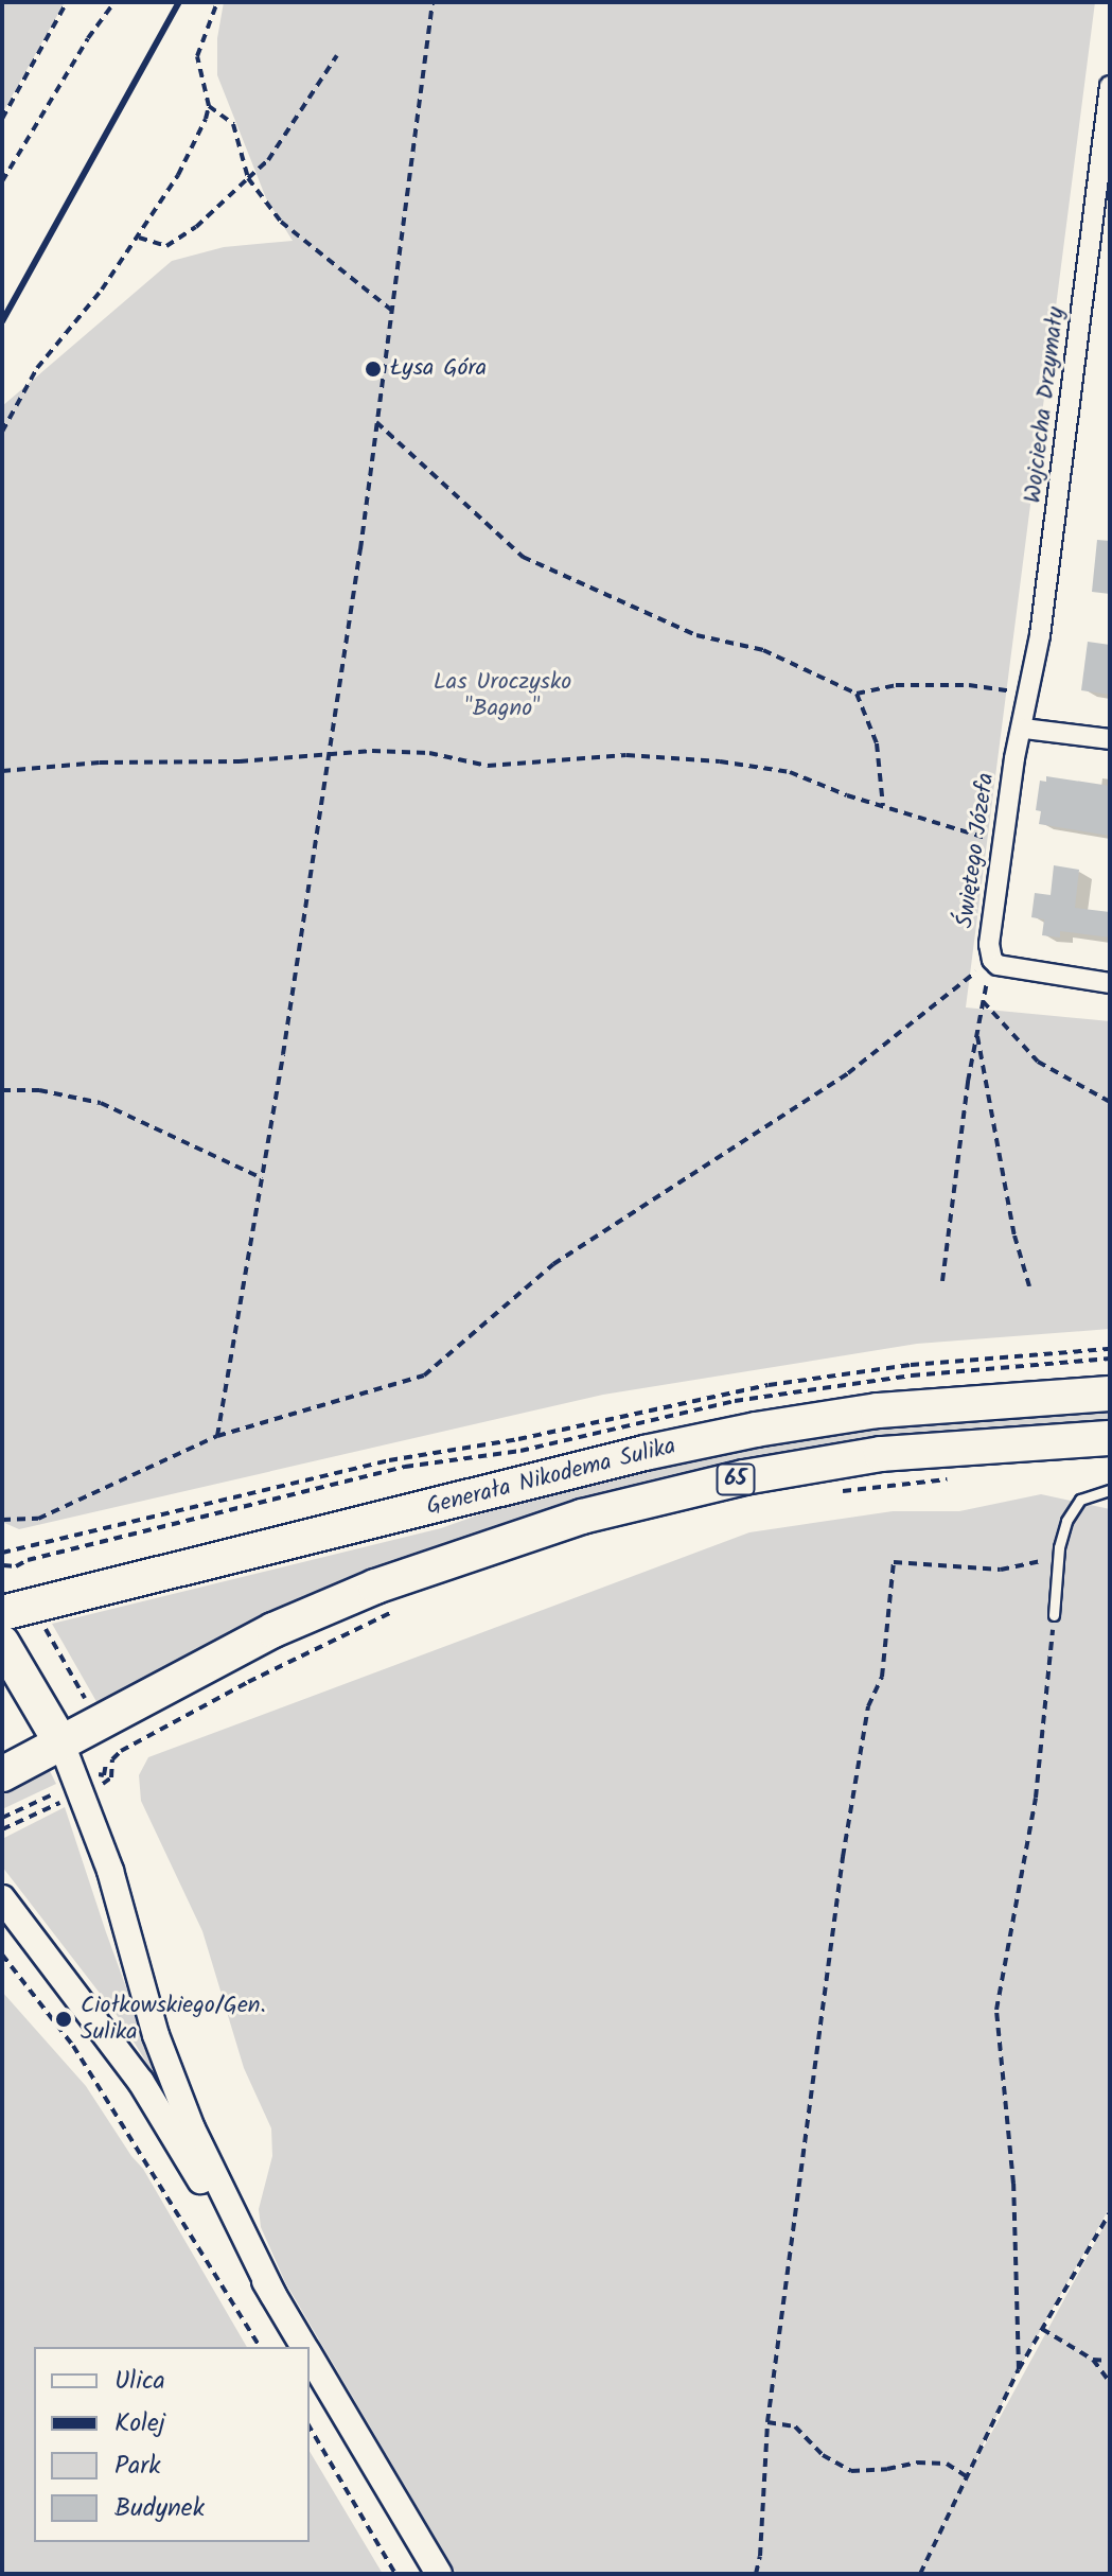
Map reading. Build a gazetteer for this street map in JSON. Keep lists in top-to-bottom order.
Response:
{
  "streets": {
    "highway": ["Generała Nikodema Sulika", "65"],
    "street": ["Wojciecha Drzymały", "Świętego Józefa"]
  },
  "crossings": [
    ["Wojciecha Drzymały", "Świętego Józefa"],
    ["Generała Nikodema Sulika", "65"]
  ],
  "parks": ["Las Uroczysko \"Bagno\""],
  "places": ["Łysa Góra", "Ciołkowskiego/Gen. Sulika"],
  "legend": [
    "Ulica",
    "Kolej",
    "Park",
    "Budynek"
  ]
}
